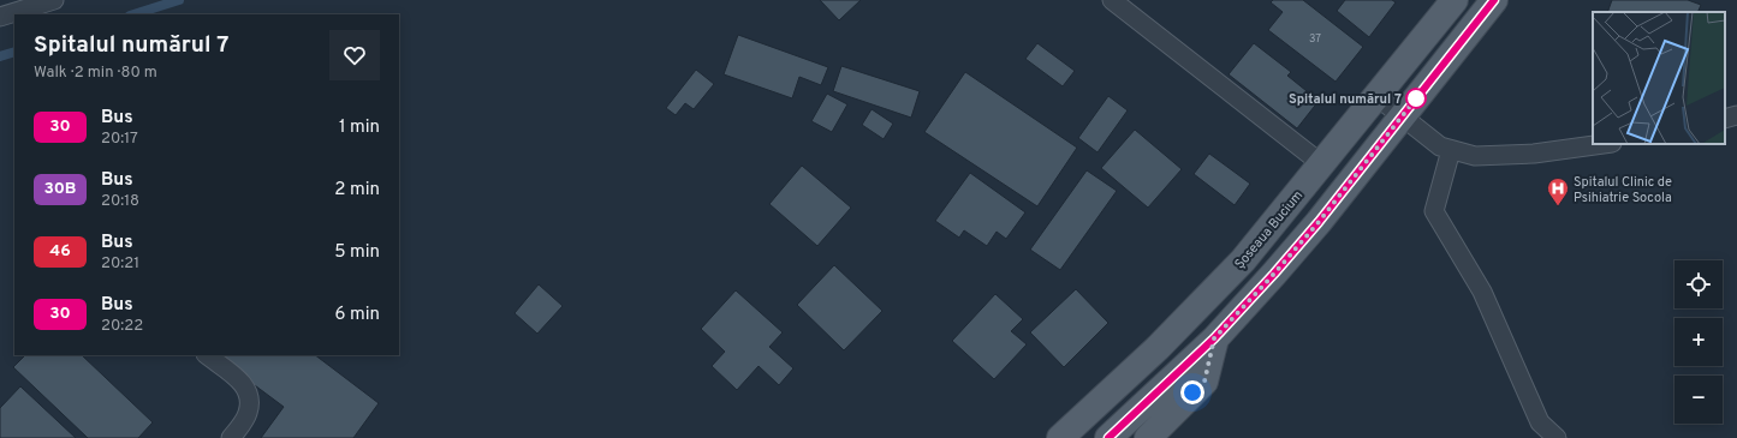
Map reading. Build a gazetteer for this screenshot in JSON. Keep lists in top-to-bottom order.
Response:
{
  "streets": {
    "main road": ["Șoseaua Bucium"]
  },
  "places": {
    "other": ["Spitalul numărul 7"],
    "hospital": ["Spitalul Clinic de Psihiatrie Socola"]
  },
  "lines": ["bus line 30"],
  "house_numbers": ["37"],
  "page": {
    "heading": ["Spitalul numărul 7", "Walk · 2 min · 80 m"],
    "list": [
      {
        "mark": "30",
        "name": "Bus",
        "note": "20:17",
        "value": "1 min"
      },
      {
        "mark": "30B",
        "name": "Bus",
        "note": "20:18",
        "value": "2 min"
      },
      {
        "mark": "46",
        "name": "Bus",
        "note": "20:21",
        "value": "5 min"
      },
      {
        "mark": "30",
        "name": "Bus",
        "note": "20:22",
        "value": "6 min"
      }
    ],
    "map_buttons": ["+", "−"]
  }
}
